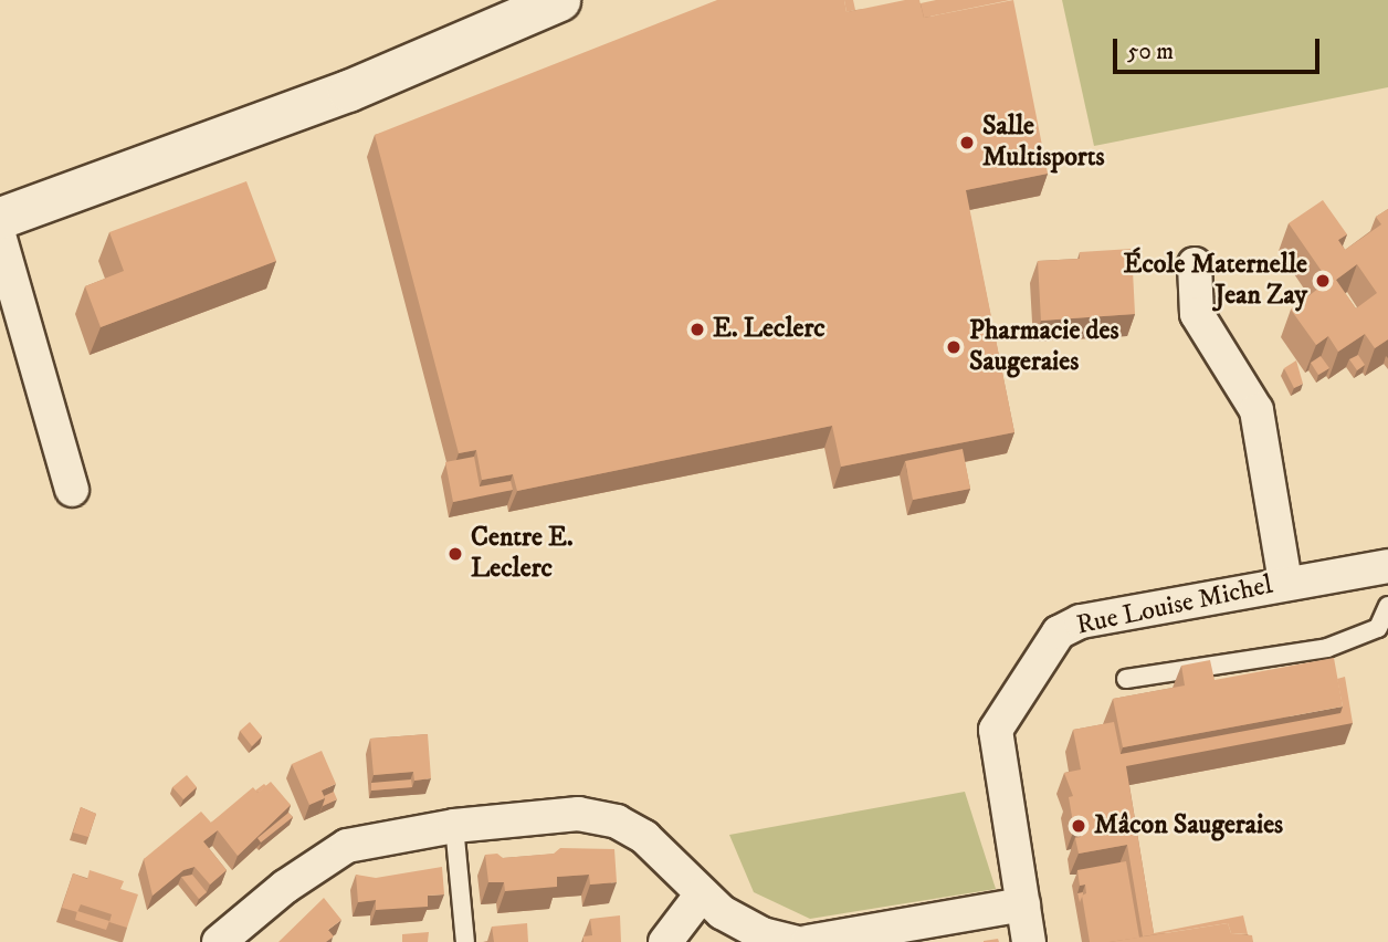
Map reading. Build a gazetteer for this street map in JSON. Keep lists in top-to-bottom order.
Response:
{
  "streets": {
    "street": ["Rue Louise Michel"]
  },
  "places": [
    "Salle Multisports",
    "École Maternelle Jean Zay",
    "E. Leclerc",
    "Pharmacie des Saugeraies",
    "Centre E. Leclerc",
    "Mâcon Saugeraies"
  ],
  "scale_bar": "50 m"
}
